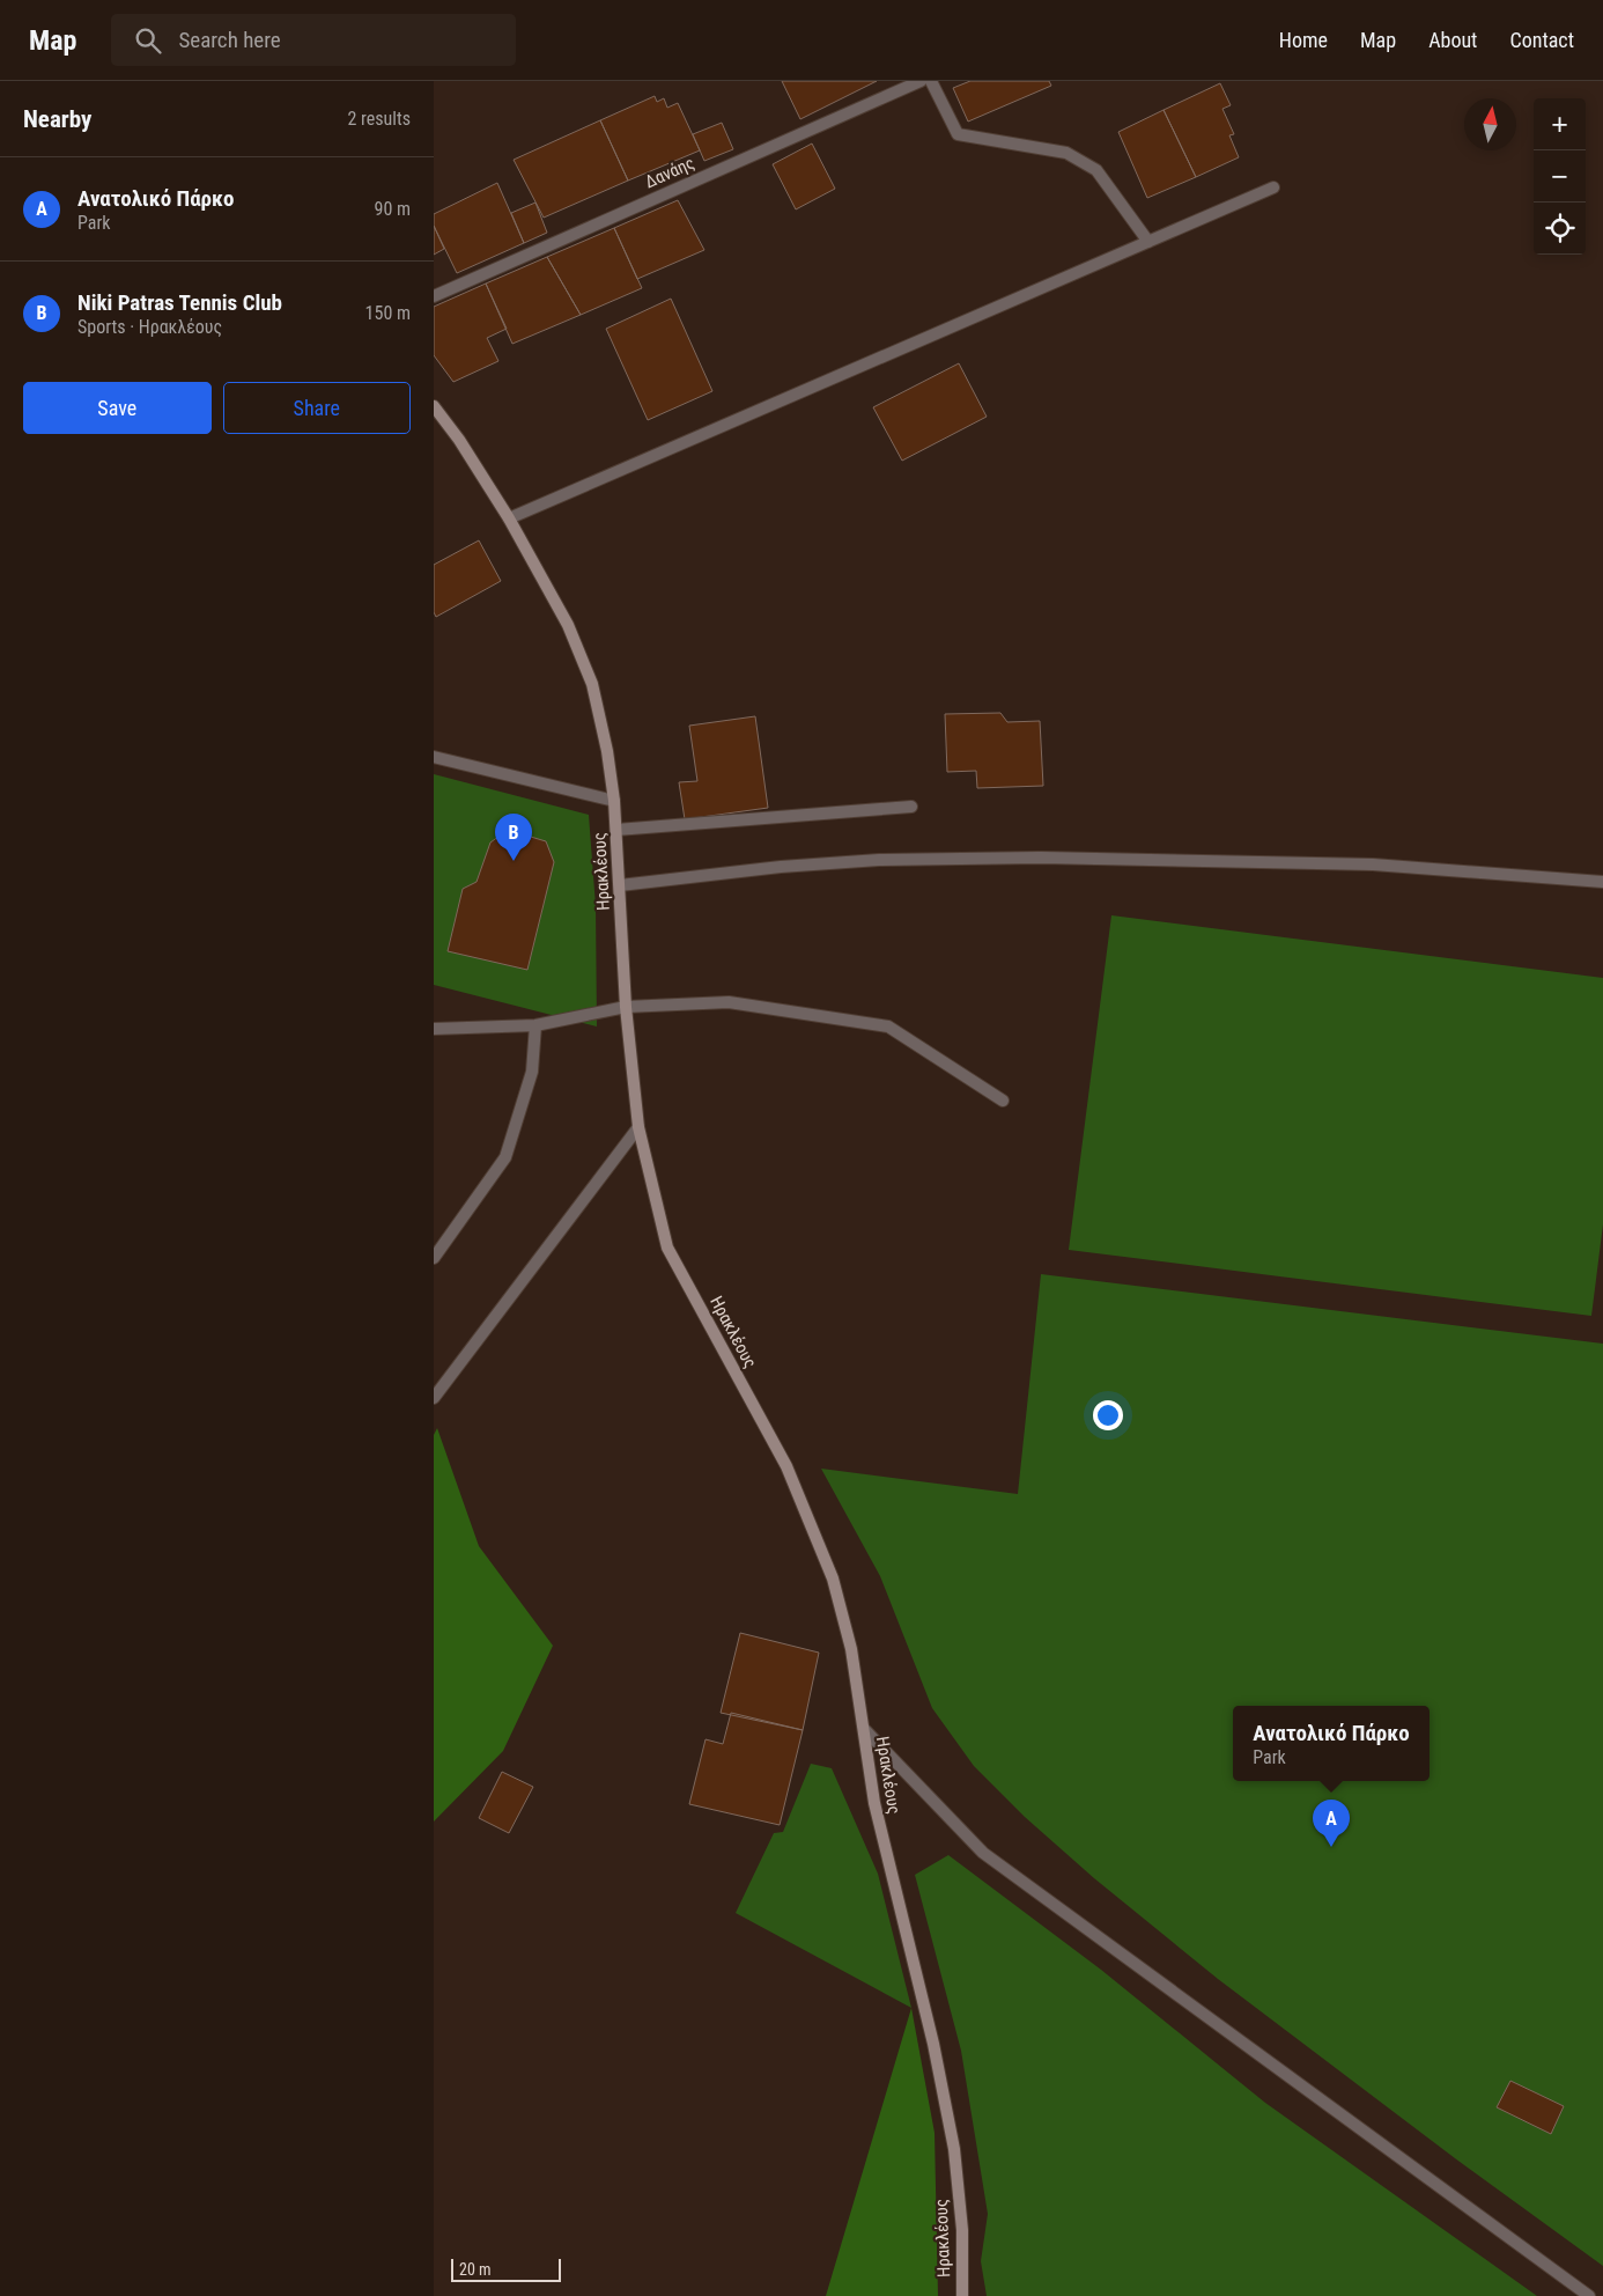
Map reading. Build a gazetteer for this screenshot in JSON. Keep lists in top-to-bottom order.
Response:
{
  "streets": {
    "street": ["Δανάης", "Ηρακλέους"]
  },
  "scale_bar": "20 m",
  "north": "top",
  "page": {
    "header": "Map",
    "search": "Search here",
    "nav": [
      "Home",
      "Map",
      "About",
      "Contact"
    ],
    "heading": ["Nearby", "2 results"],
    "map_buttons": ["+", "−"],
    "list": [
      {
        "mark": "A",
        "name": "Ανατολικό Πάρκο",
        "note": "Park",
        "value": "90 m"
      },
      {
        "mark": "B",
        "name": "Niki Patras Tennis Club",
        "note": "Sports · Ηρακλέους",
        "value": "150 m"
      }
    ],
    "buttons": ["Save", "Share"],
    "pins": ["B", "A"],
    "popup": ["Ανατολικό Πάρκο", "Park"],
    "scale": "20 m"
  }
}
